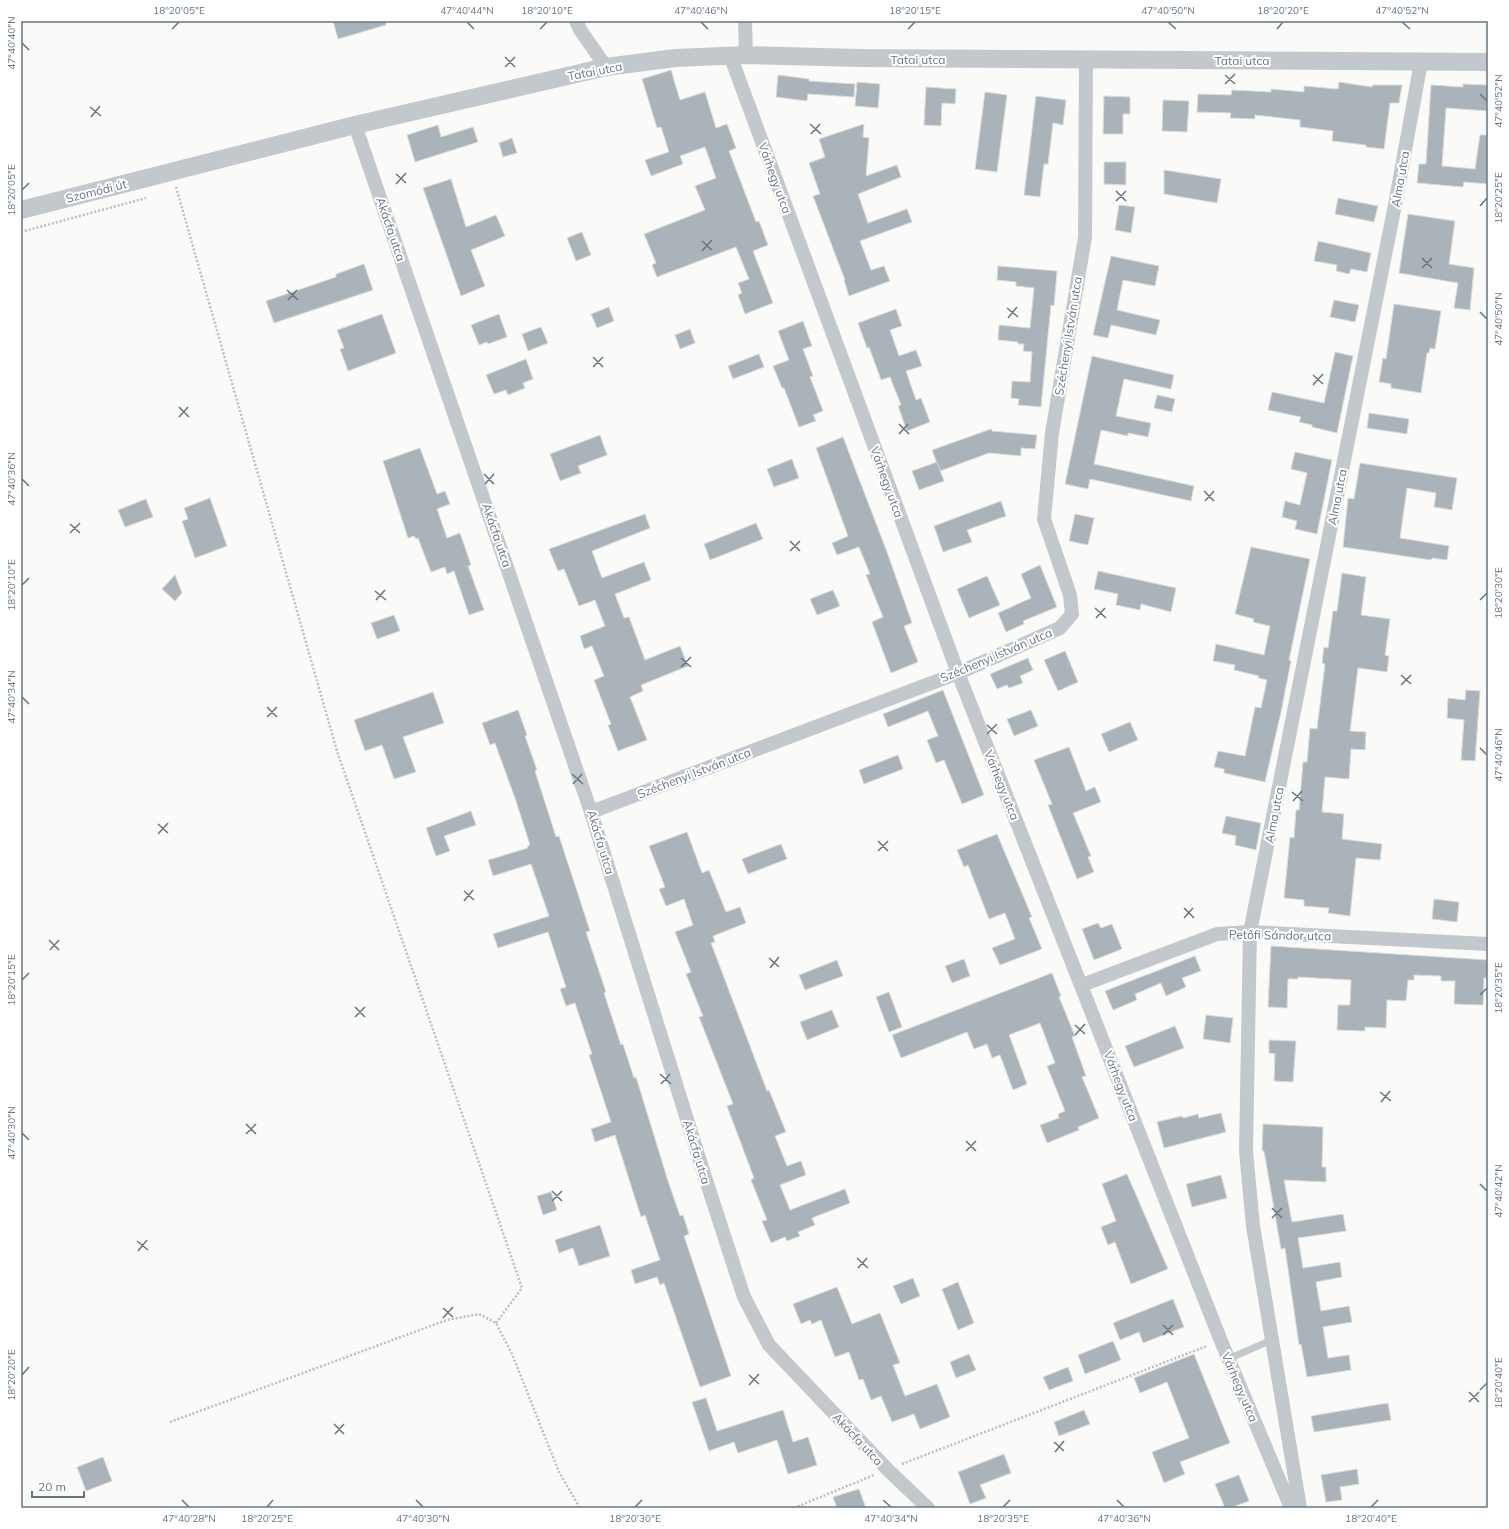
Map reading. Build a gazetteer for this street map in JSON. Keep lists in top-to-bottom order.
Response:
{
  "streets": {
    "street": [
      "Tatai utca",
      "Várhegy utca",
      "Alma utca",
      "Szomódi út",
      "Akácfa utca",
      "Széchenyi István utca",
      "Petőfi Sándor utca"
    ]
  },
  "crossings": [
    ["Tatai utca", "Várhegy utca"],
    ["Tatai utca", "Alma utca"],
    ["Tatai utca", "Szomódi út"],
    ["Tatai utca", "Akácfa utca"],
    ["Tatai utca", "Széchenyi István utca"],
    ["Várhegy utca", "Széchenyi István utca"],
    ["Várhegy utca", "Petőfi Sándor utca"],
    ["Alma utca", "Petőfi Sándor utca"],
    ["Akácfa utca", "Széchenyi István utca"]
  ],
  "scale_bar": "20 m",
  "coordinates": [
    "18°20'05\"E",
    "47°40'44\"N",
    "18°20'10\"E",
    "47°40'46\"N",
    "18°20'15\"E",
    "47°40'50\"N",
    "18°20'20\"E",
    "47°40'52\"N",
    "47°40'40\"N",
    "18°20'25\"E",
    "47°40'36\"N",
    "18°20'30\"E",
    "47°40'34\"N",
    "18°20'35\"E",
    "47°40'30\"N",
    "47°40'42\"N",
    "18°20'40\"E",
    "47°40'28\"N"
  ]
}
